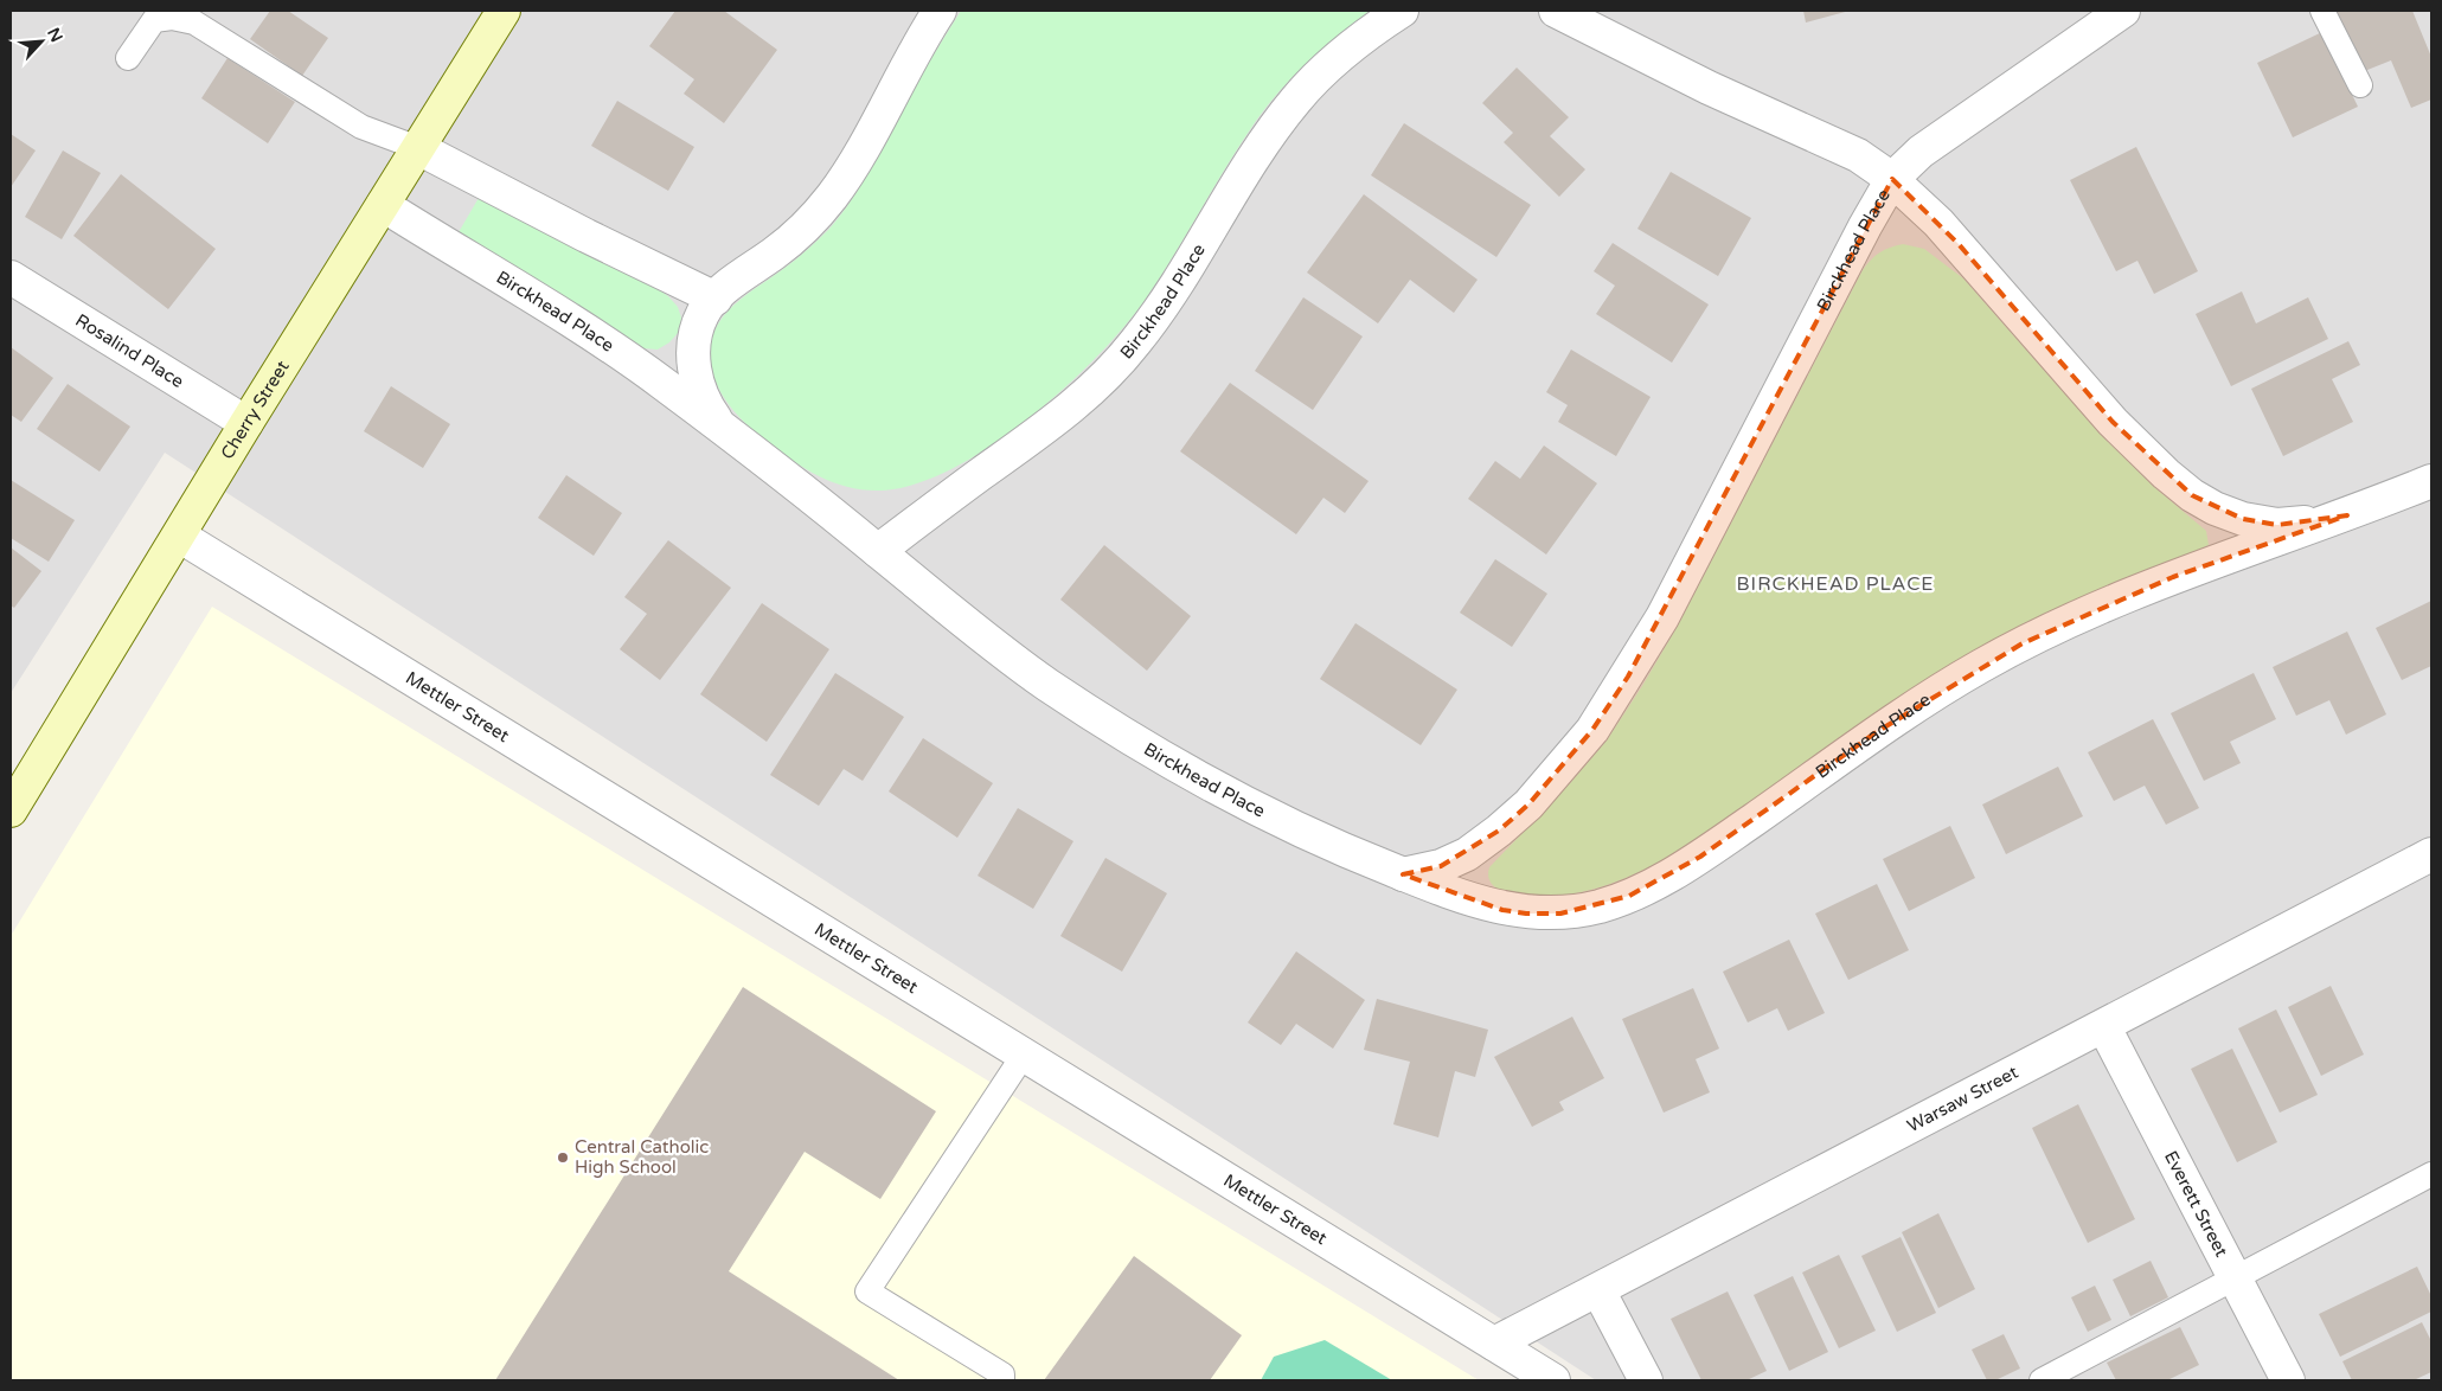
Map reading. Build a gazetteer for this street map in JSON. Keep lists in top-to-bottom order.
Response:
{
  "streets": {
    "main road": ["Cherry Street"],
    "street": [
      "Birckhead Place",
      "Rosalind Place",
      "Mettler Street",
      "Warsaw Street",
      "Everett Street"
    ]
  },
  "crossings": [
    ["Birckhead Place", "Cherry Street"],
    ["Rosalind Place", "Cherry Street"],
    ["Cherry Street", "Mettler Street"],
    ["Mettler Street", "Warsaw Street"],
    ["Warsaw Street", "Everett Street"]
  ],
  "districts": ["BIRCKHEAD PLACE"],
  "places": ["Central Catholic High School"],
  "north": "top right"
}
